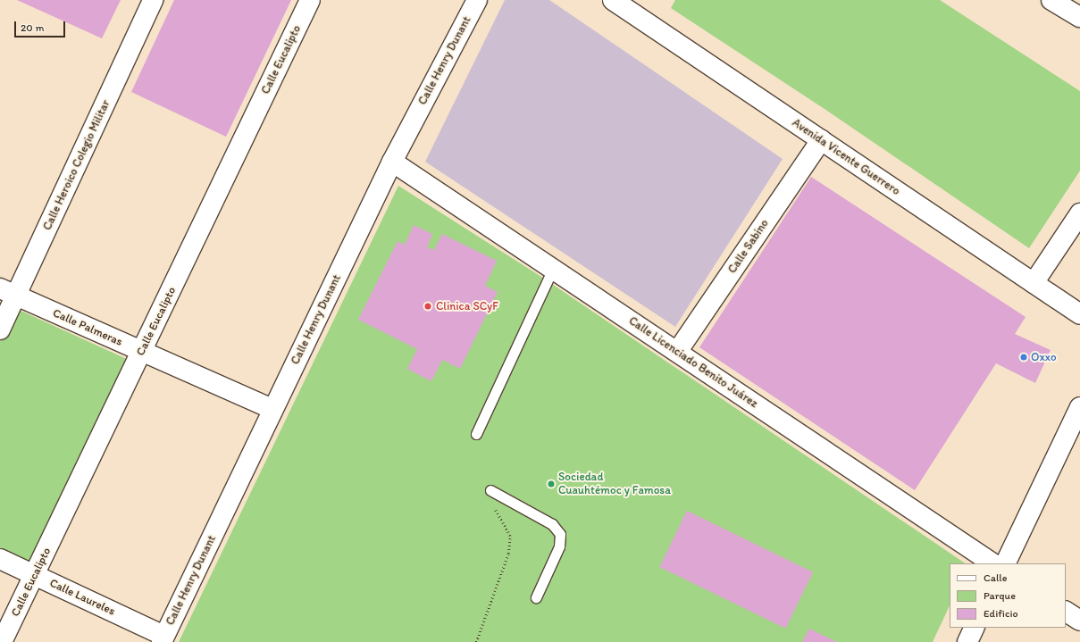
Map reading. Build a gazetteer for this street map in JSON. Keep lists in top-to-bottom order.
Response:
{
  "streets": {
    "street": [
      "Calle Eucalipto",
      "Calle Henry Dunant",
      "Avenida Vicente Guerrero",
      "Calle Heroico Colegio Militar",
      "Calle Sabino",
      "Calle Palmeras",
      "Calle Licenciado Benito Juárez",
      "Calle Laureles"
    ]
  },
  "crossings": [
    ["Calle Eucalipto", "Calle Palmeras"],
    ["Calle Eucalipto", "Calle Laureles"],
    ["Calle Henry Dunant", "Calle Palmeras"],
    ["Calle Henry Dunant", "Calle Licenciado Benito Juárez"],
    ["Calle Henry Dunant", "Calle Laureles"],
    ["Avenida Vicente Guerrero", "Calle Sabino"],
    ["Calle Heroico Colegio Militar", "Calle Palmeras"],
    ["Calle Sabino", "Calle Licenciado Benito Juárez"]
  ],
  "places": ["Clinica SCyF", "Oxxo", "Sociedad Cuauhtémoc y Famosa"],
  "legend": ["Calle", "Parque", "Edificio"],
  "scale_bar": "20 m"
}
